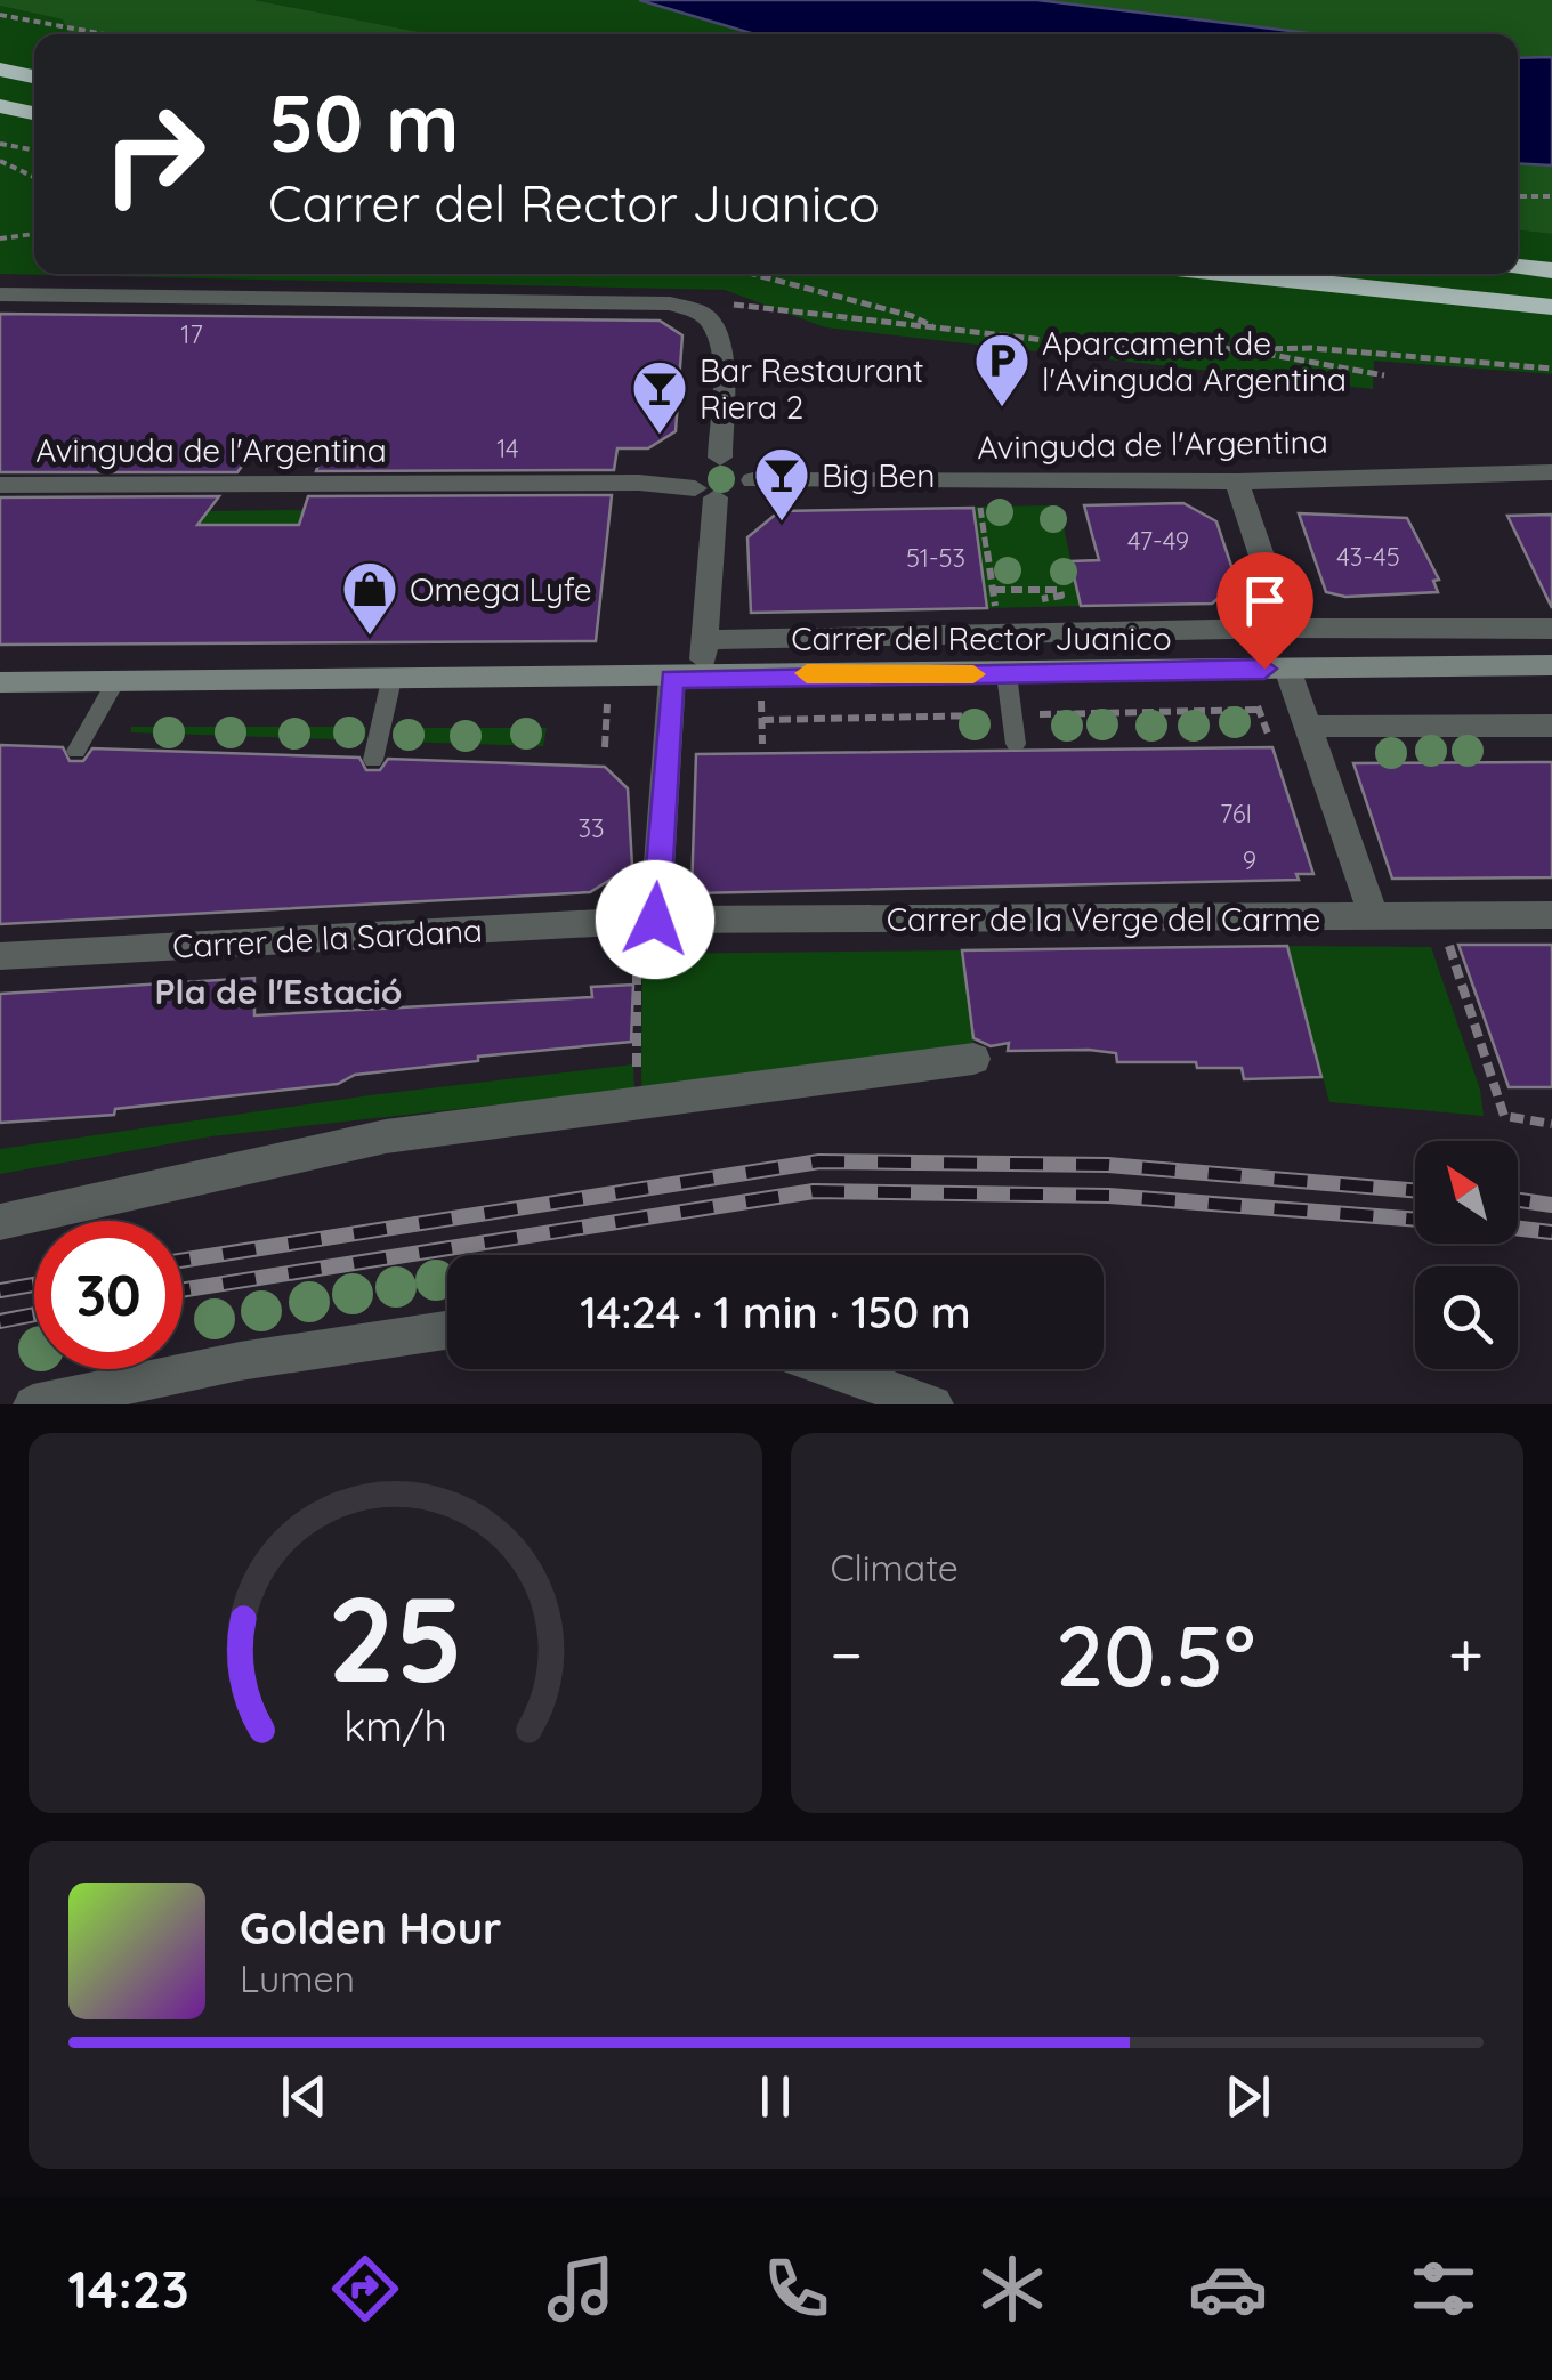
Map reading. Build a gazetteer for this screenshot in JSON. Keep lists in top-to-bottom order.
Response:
{
  "streets": {
    "main road": ["Carrer del Rector Juanico"],
    "street": ["Avinguda de l'Argentina", "Carrer de la Verge del Carme", "Carrer de la Sardana"]
  },
  "crossings": [
    ["Carrer de la Verge del Carme", "Carrer de la Sardana"]
  ],
  "districts": ["Pla de l'Estació"],
  "places": {
    "parking": ["Aparcament de l'Avinguda Argentina"],
    "bar": ["Bar Restaurant Riera 2", "Big Ben"],
    "shop": ["Omega Lyfe"]
  },
  "house_numbers": [
    "17",
    "14",
    "47-49",
    "43-45",
    "51-53",
    "76I",
    "33",
    "9"
  ],
  "north": "top left",
  "page": {
    "turn": ["50 m", "Carrer del Rector Juanico"],
    "limit": "30",
    "trip": "14:24 · 1 min · 150 m",
    "tile": "Climate",
    "heat": ["−", "20.5°", "+"],
    "song": ["Golden Hour", "Lumen"],
    "tabs": "14:23",
    "gauge": ["25", "km/h"]
  }
}
